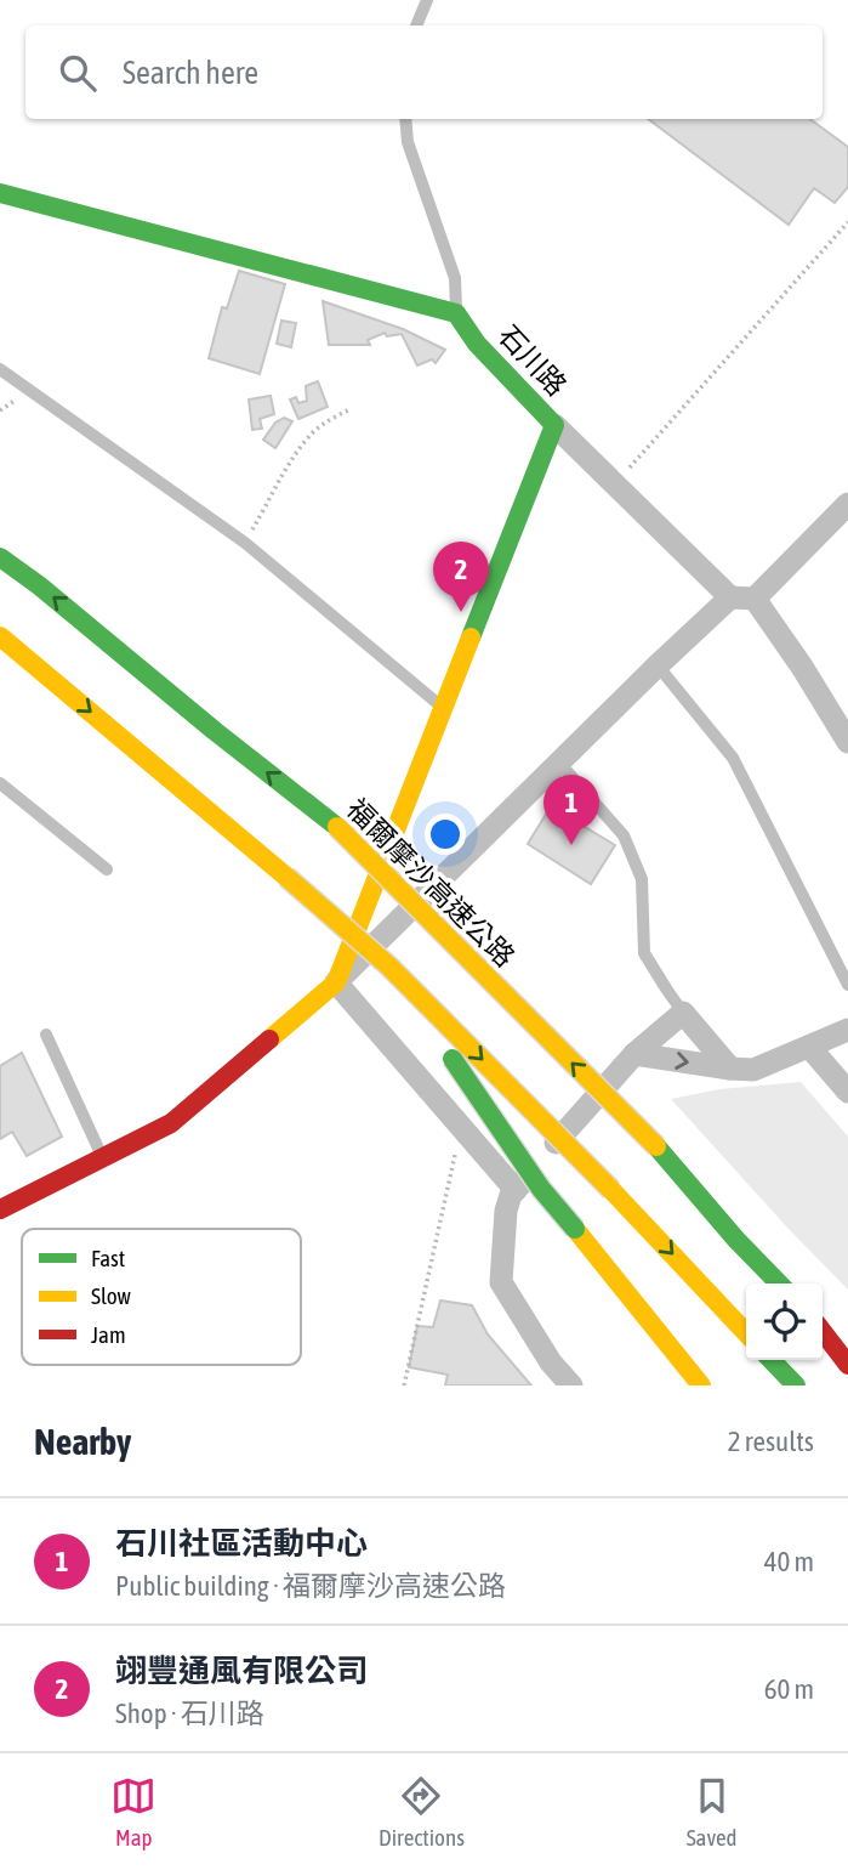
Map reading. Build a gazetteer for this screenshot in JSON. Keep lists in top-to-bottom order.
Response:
{
  "streets": {
    "main road": ["石川路", "福爾摩沙高速公路"]
  },
  "legend": ["Fast", "Slow", "Jam"],
  "page": {
    "search": "Search here",
    "pins": ["2", "1"],
    "heading": ["Nearby", "2 results"],
    "list": [
      {
        "mark": "1",
        "name": "石川社區活動中心",
        "note": "Public building · 福爾摩沙高速公路",
        "value": "40 m"
      },
      {
        "mark": "2",
        "name": "翊豐通風有限公司",
        "note": "Shop · 石川路",
        "value": "60 m"
      }
    ],
    "nav": ["Map", "Directions", "Saved"]
  }
}
